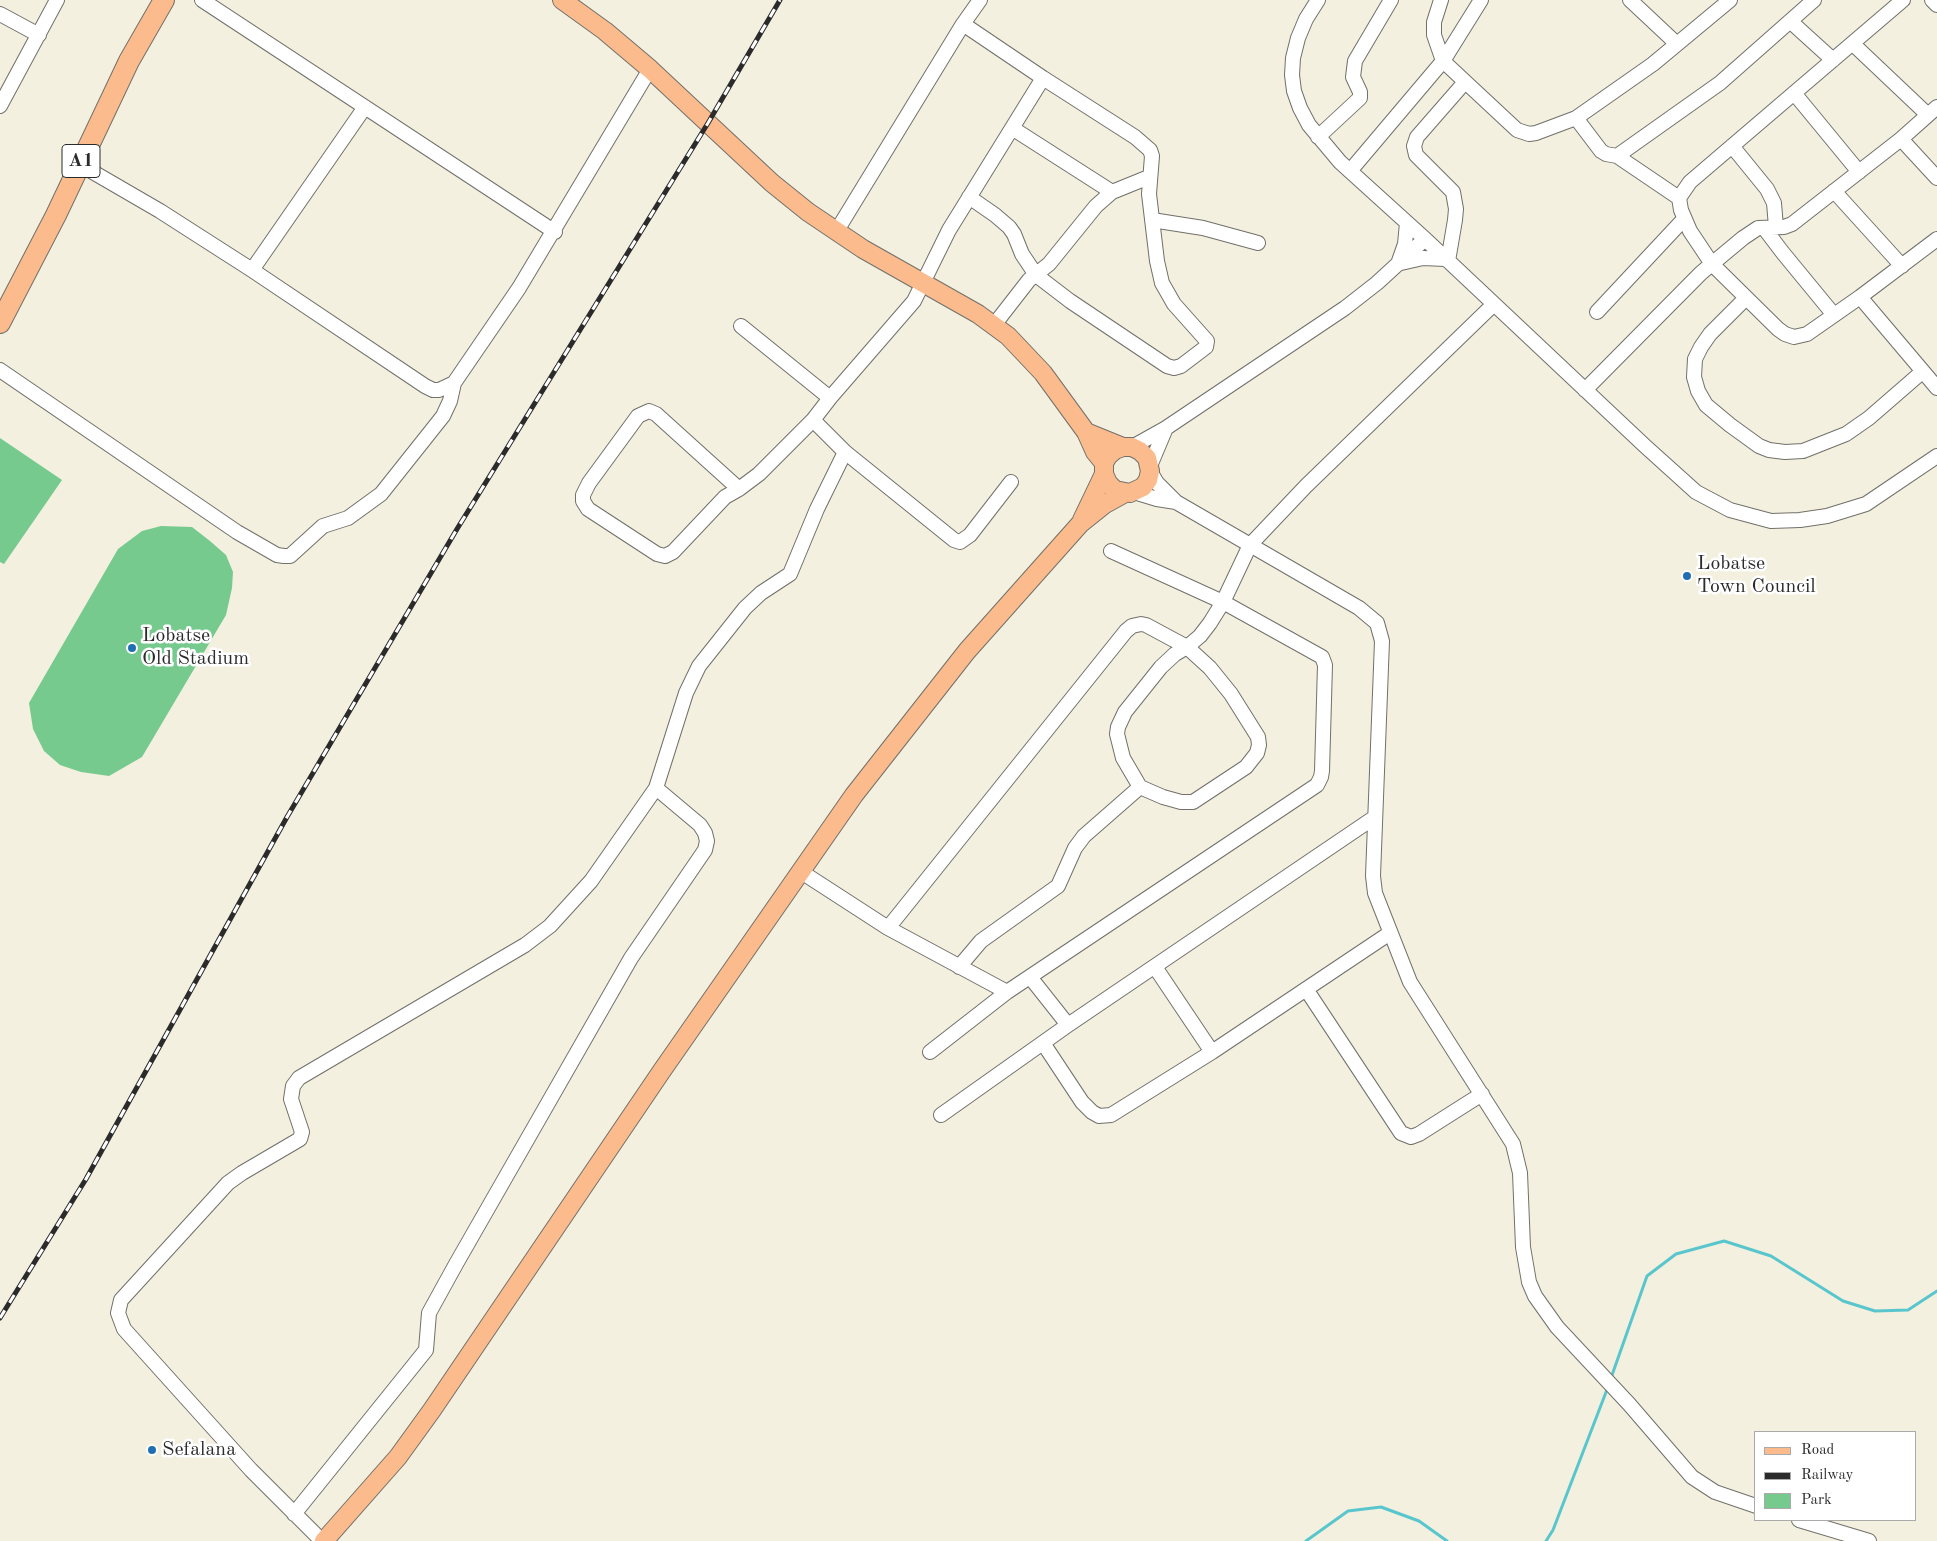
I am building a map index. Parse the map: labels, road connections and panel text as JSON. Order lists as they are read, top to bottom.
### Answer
{
  "streets": {
    "highway": ["A1"]
  },
  "places": ["Lobatse Town Council", "Lobatse Old Stadium", "Sefalana"],
  "legend": ["Road", "Railway", "Park"]
}
